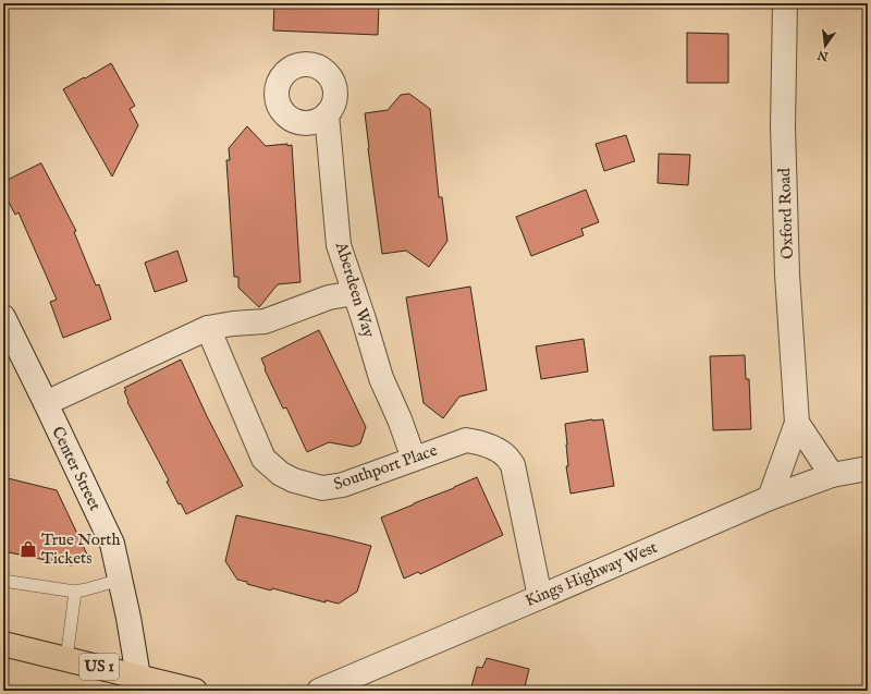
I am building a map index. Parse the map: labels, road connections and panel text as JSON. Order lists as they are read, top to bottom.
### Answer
{
  "streets": {
    "main road": ["US 1"],
    "street": [
      "Oxford Road",
      "Aberdeen Way",
      "Southport Place",
      "Center Street",
      "Kings Highway West"
    ]
  },
  "crossings": [
    ["Oxford Road", "Kings Highway West"],
    ["Aberdeen Way", "Southport Place"],
    ["Southport Place", "Kings Highway West"],
    ["Center Street", "US 1"]
  ],
  "places": {
    "shop": ["True North Tickets"]
  },
  "north": "bottom"
}
